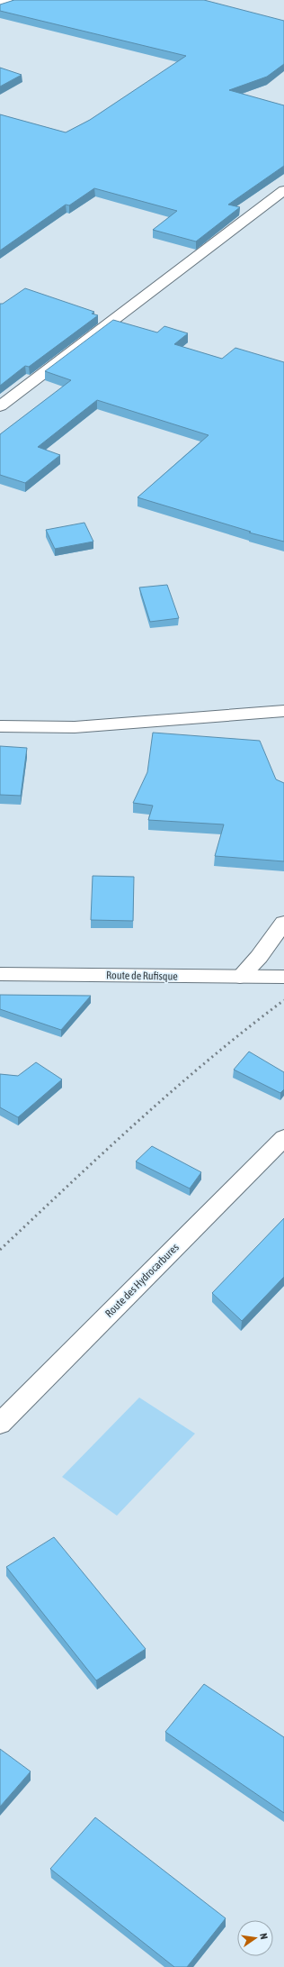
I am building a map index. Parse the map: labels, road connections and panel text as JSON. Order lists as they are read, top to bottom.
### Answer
{
  "streets": {
    "street": ["Route de Rufisque", "Route des Hydrocarbures"]
  },
  "north": "right"
}
